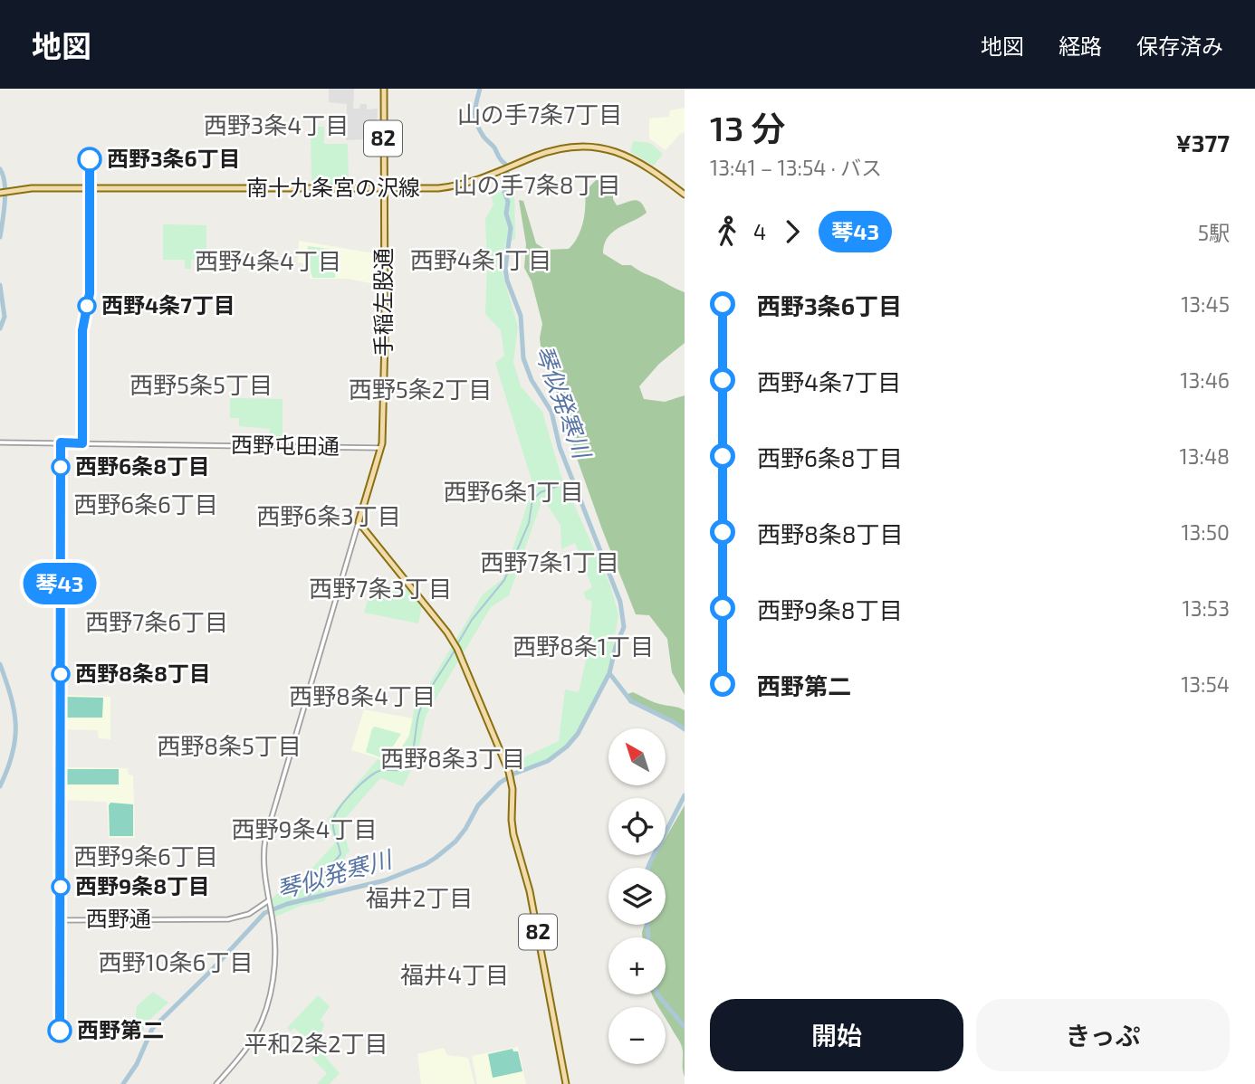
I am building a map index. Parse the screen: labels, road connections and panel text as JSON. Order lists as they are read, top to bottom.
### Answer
{
  "streets": {
    "main road": ["82", "南十九条宮の沢線", "手稲左股通"],
    "street": ["西野屯田通", "西野通"]
  },
  "crossings": [
    ["82", "手稲左股通"],
    ["南十九条宮の沢線", "手稲左股通"],
    ["手稲左股通", "西野屯田通"],
    ["西野屯田通", "西野通"]
  ],
  "districts": [
    "山の手7条7丁目",
    "西野3条4丁目",
    "山の手7条8丁目",
    "西野4条1丁目",
    "西野4条4丁目",
    "西野5条5丁目",
    "西野5条2丁目",
    "西野6条1丁目",
    "西野6条6丁目",
    "西野6条3丁目",
    "西野7条1丁目",
    "西野7条3丁目",
    "西野7条6丁目",
    "西野8条1丁目",
    "西野8条4丁目",
    "西野8条5丁目",
    "西野8条3丁目",
    "西野9条4丁目",
    "西野9条6丁目",
    "福井2丁目",
    "西野10条6丁目",
    "福井4丁目",
    "平和2条2丁目"
  ],
  "water": ["琴似発寒川"],
  "places": [
    "西野3条6丁目",
    "西野4条7丁目",
    "西野6条8丁目",
    "西野8条8丁目",
    "西野9条8丁目",
    "西野第二"
  ],
  "lines": ["bus line 琴43"],
  "north": "top left",
  "page": {
    "header": "地図",
    "nav": ["地図", "経路", "保存済み"],
    "on_map": "琴43",
    "heading": ["13 分", "13:41 – 13:54 · バス", "¥377"],
    "legs": ["4", "琴43", "5駅"],
    "list": [
      {
        "name": "西野3条6丁目",
        "value": "13:45"
      },
      {
        "name": "西野4条7丁目",
        "value": "13:46"
      },
      {
        "name": "西野6条8丁目",
        "value": "13:48"
      },
      {
        "name": "西野8条8丁目",
        "value": "13:50"
      },
      {
        "name": "西野9条8丁目",
        "value": "13:53"
      },
      {
        "name": "西野第二",
        "value": "13:54"
      }
    ],
    "map_buttons": ["+", "−"],
    "buttons": ["開始", "きっぷ"]
  }
}
